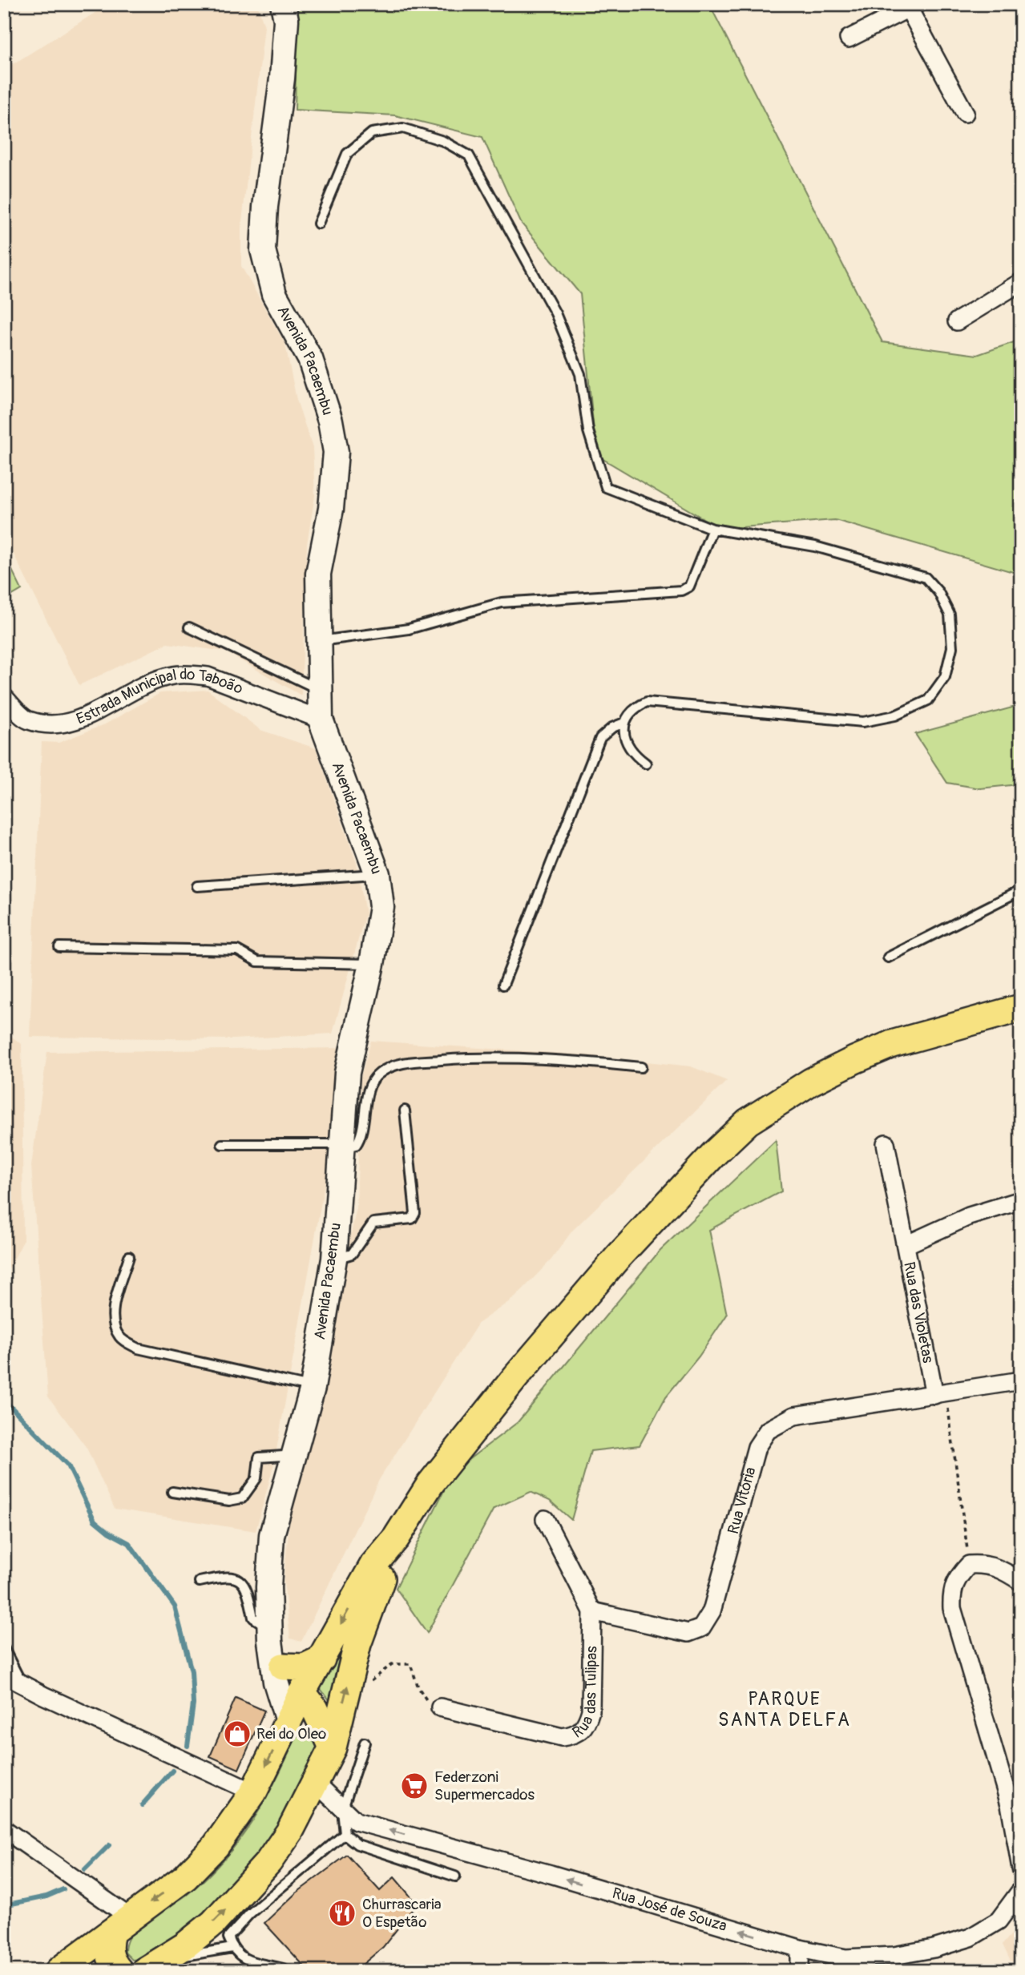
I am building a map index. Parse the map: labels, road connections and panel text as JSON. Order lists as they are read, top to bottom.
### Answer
{
  "streets": {
    "street": [
      "Avenida Pacaembu",
      "Estrada Municipal do Taboão",
      "Rua das Violetas",
      "Rua Vitória",
      "Rua das Tulipas",
      "Rua José de Souza"
    ]
  },
  "crossings": [
    ["Avenida Pacaembu", "Estrada Municipal do Taboão"],
    ["Rua das Violetas", "Rua Vitória"],
    ["Rua Vitória", "Rua das Tulipas"]
  ],
  "one_way": ["Rua José de Souza"],
  "districts": ["PARQUE SANTA DELFA"],
  "places": {
    "shop": ["Rei do Oleo"],
    "supermarket": ["Federzoni Supermercados"],
    "restaurant": ["Churrascaria O Espetão"]
  }
}
